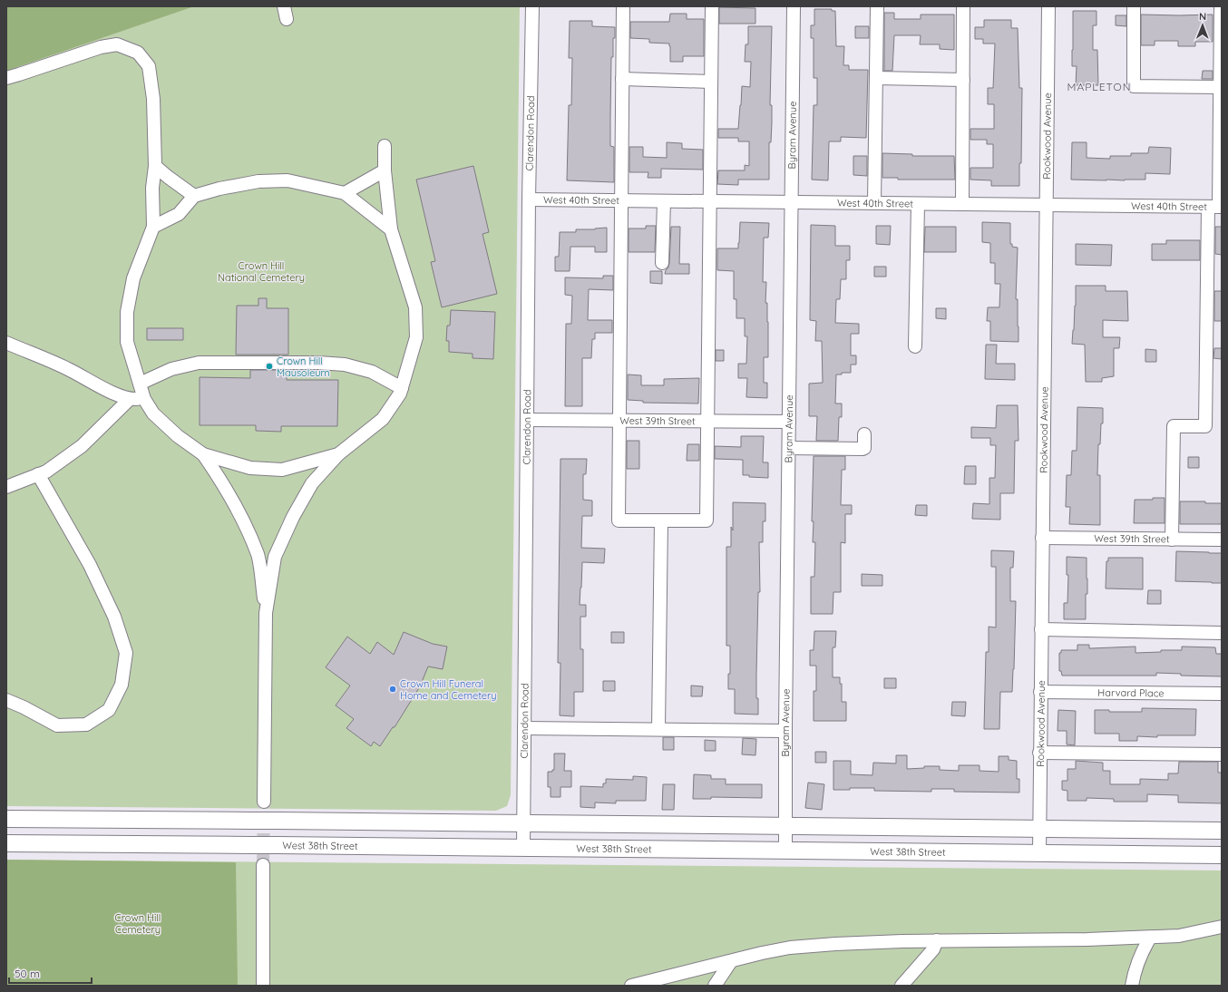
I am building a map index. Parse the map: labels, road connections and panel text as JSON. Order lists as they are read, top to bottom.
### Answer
{
  "streets": {
    "main road": ["West 38th Street"],
    "street": [
      "Clarendon Road",
      "Byram Avenue",
      "Rookwood Avenue",
      "West 40th Street",
      "West 39th Street",
      "Harvard Place"
    ]
  },
  "crossings": [
    ["Clarendon Road", "West 40th Street"],
    ["Clarendon Road", "West 39th Street"],
    ["Clarendon Road", "West 38th Street"],
    ["Byram Avenue", "West 40th Street"],
    ["Byram Avenue", "West 39th Street"],
    ["Byram Avenue", "West 38th Street"],
    ["Rookwood Avenue", "West 40th Street"],
    ["Rookwood Avenue", "West 39th Street"],
    ["Rookwood Avenue", "Harvard Place"],
    ["Rookwood Avenue", "West 38th Street"]
  ],
  "districts": ["MAPLETON"],
  "parks": ["Crown Hill National Cemetery", "Crown Hill Cemetery"],
  "places": ["Crown Hill Mausoleum", "Crown Hill Funeral Home and Cemetery"],
  "scale_bar": "50 m",
  "north": "top"
}
